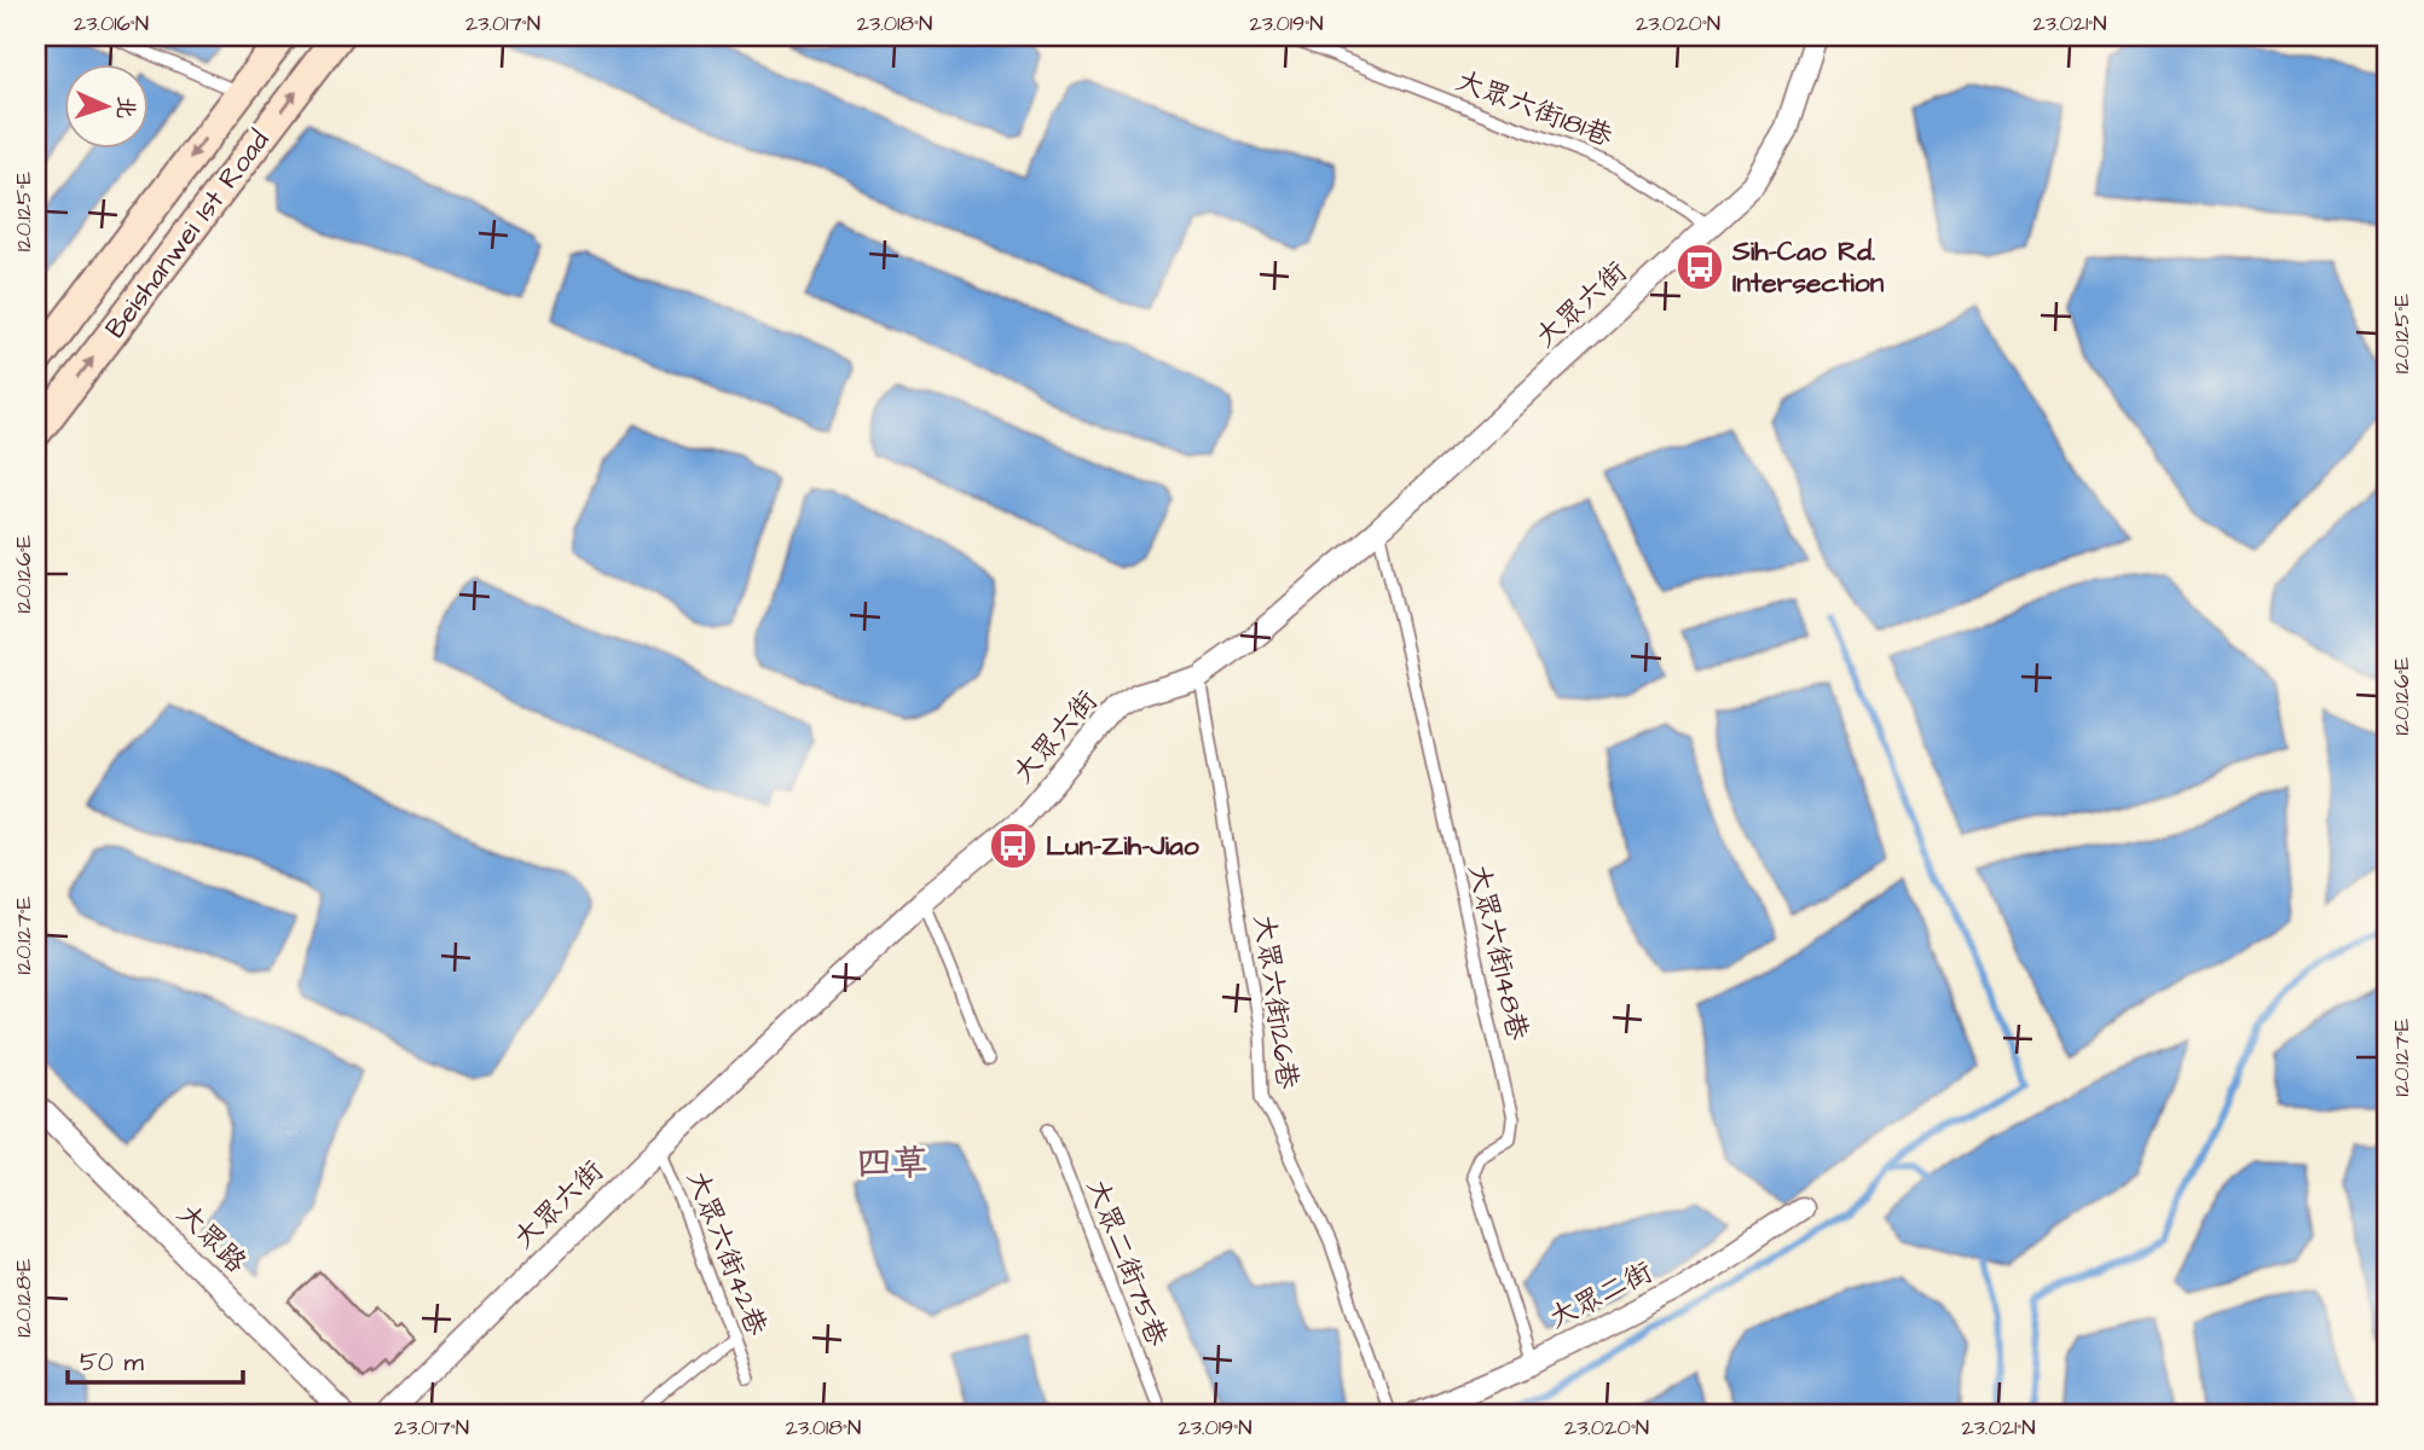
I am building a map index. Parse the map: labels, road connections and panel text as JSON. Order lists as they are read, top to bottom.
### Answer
{
  "streets": {
    "street": [
      "Beishanwei 1st Road",
      "大眾六街",
      "大眾路",
      "大眾二街"
    ],
    "lane": [
      "大眾六街181巷",
      "大眾六街148巷",
      "大眾六街126巷",
      "大眾六街42巷",
      "大眾二街75巷"
    ]
  },
  "crossings": [
    ["大眾六街181巷", "大眾六街"],
    ["大眾六街", "大眾六街148巷"],
    ["大眾六街", "大眾六街126巷"],
    ["大眾六街", "大眾六街42巷"],
    ["大眾六街148巷", "大眾二街"]
  ],
  "districts": ["四草"],
  "places": {
    "bus stop": ["Sih-Cao Rd. Intersection", "Lun-Zih-Jiao"]
  },
  "scale_bar": "50 m",
  "north": "right",
  "coordinates": [
    "23.016°N",
    "23.017°N",
    "23.018°N",
    "23.019°N",
    "23.020°N",
    "23.021°N",
    "120.125°E",
    "120.126°E",
    "120.127°E",
    "120.128°E"
  ]
}
